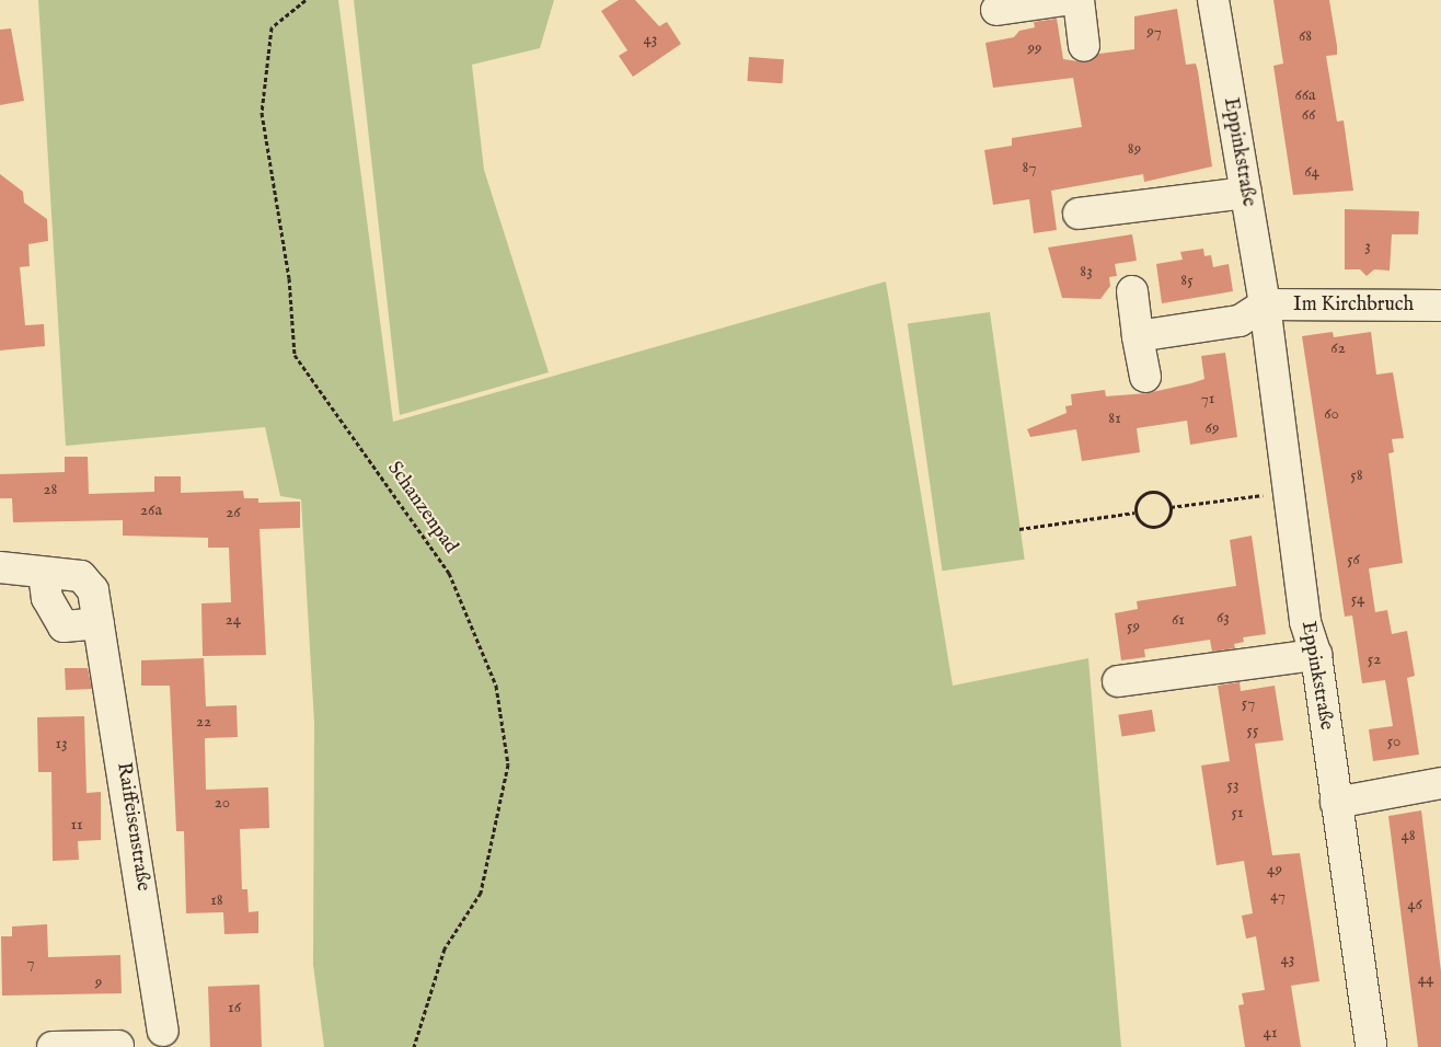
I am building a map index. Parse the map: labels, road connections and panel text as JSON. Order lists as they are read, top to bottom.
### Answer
{
  "streets": {
    "street": ["Eppinkstraße", "Im Kirchbruch", "Raiffeisenstraße"],
    "path": ["Schanzenpad"]
  },
  "crossings": [
    ["Eppinkstraße", "Im Kirchbruch"]
  ],
  "house_numbers": [
    "97",
    "68",
    "43",
    "99",
    "66a",
    "66",
    "89",
    "87",
    "64",
    "3",
    "83",
    "85",
    "62",
    "71",
    "60",
    "81",
    "69",
    "58",
    "28",
    "26a",
    "26",
    "56",
    "54",
    "63",
    "24",
    "61",
    "59",
    "52",
    "57",
    "22",
    "55",
    "50",
    "13",
    "53",
    "20",
    "51",
    "11",
    "48",
    "49",
    "47",
    "18",
    "46",
    "43",
    "7",
    "44",
    "9",
    "16",
    "41"
  ]
}
